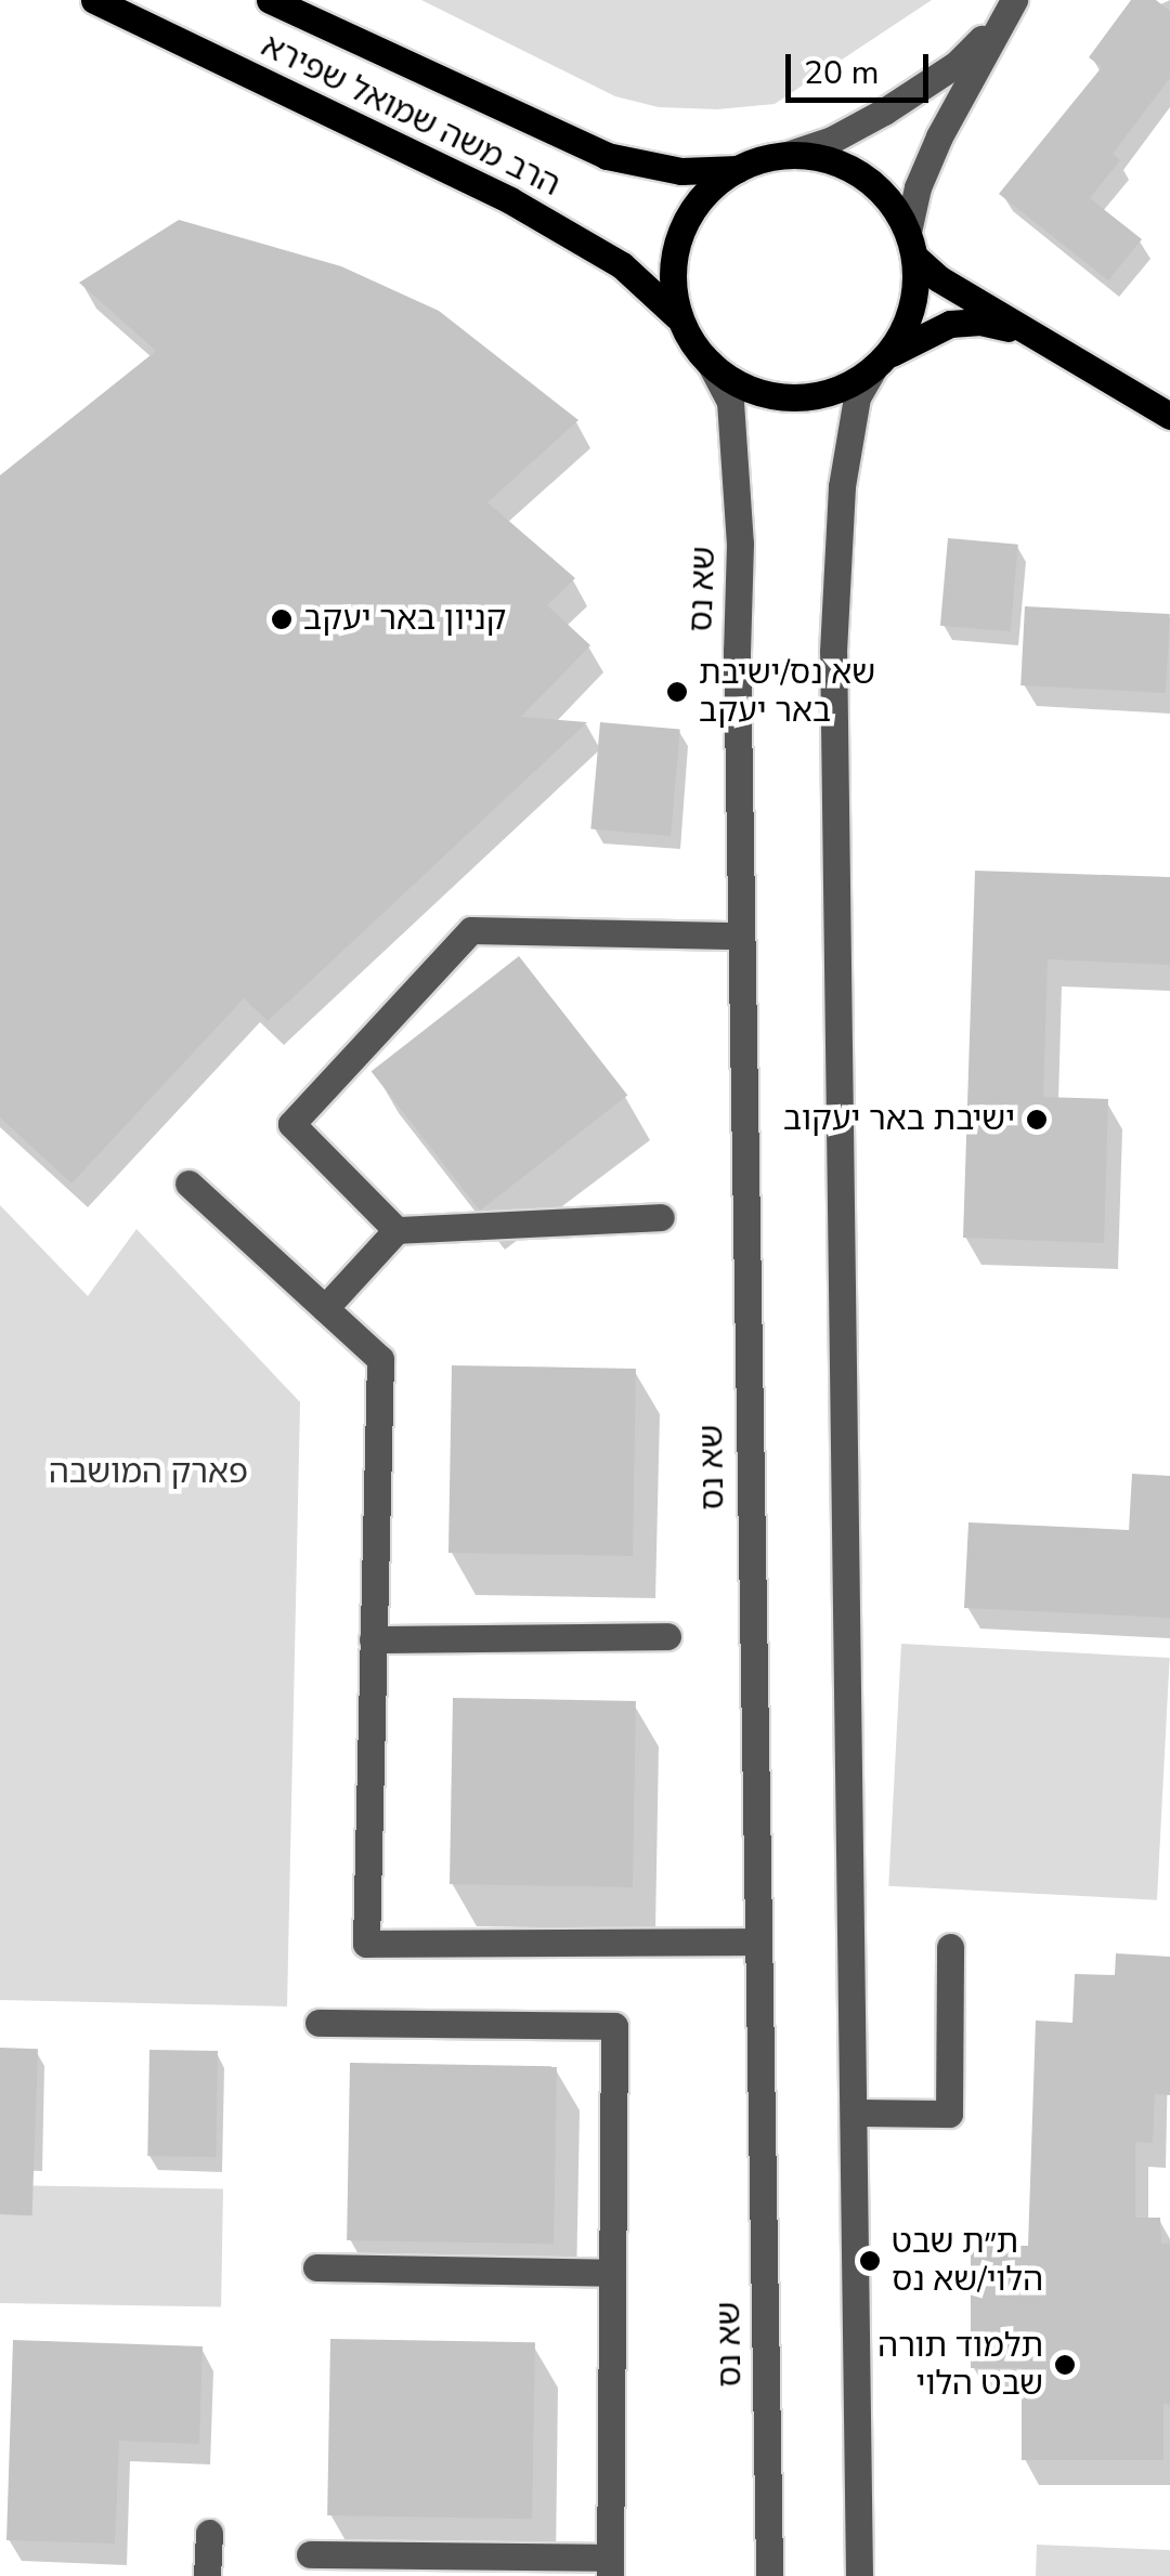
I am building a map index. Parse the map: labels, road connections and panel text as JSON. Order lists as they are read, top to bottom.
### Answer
{
  "streets": {
    "main road": ["הרב משה שמואל שפירא"],
    "street": ["שא נס"]
  },
  "crossings": [
    ["הרב משה שמואל שפירא", "שא נס"]
  ],
  "parks": ["פארק המושבה"],
  "places": [
    "קניון באר יעקב",
    "שא נס/ישיבת באר יעקב",
    "ישיבת באר יעקוב",
    "ת״ת שבט הלוי/שא נס",
    "תלמוד תורה שבט הלוי"
  ],
  "scale_bar": "20 m"
}
